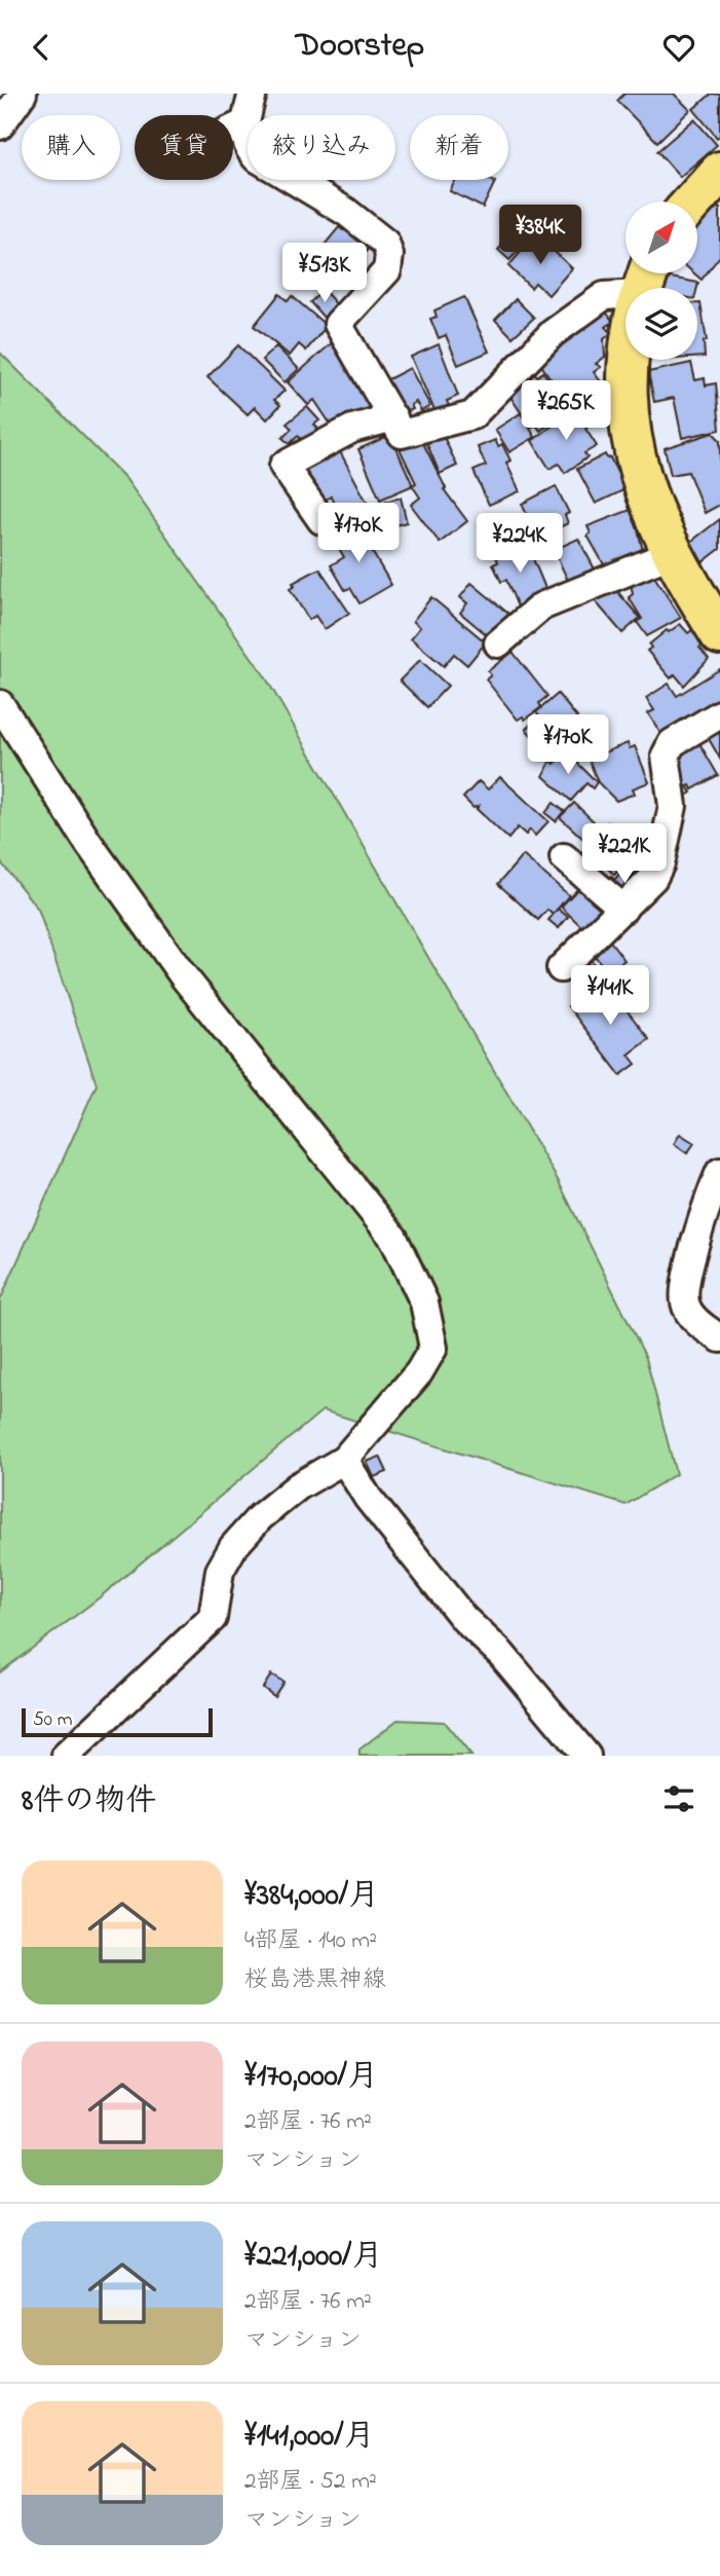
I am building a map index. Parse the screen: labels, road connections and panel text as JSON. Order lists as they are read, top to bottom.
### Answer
{
  "scale_bar": "50 m",
  "north": "top right",
  "page": {
    "header": "Doorstep",
    "chip": [
      "購入",
      "賃貸",
      "絞り込み",
      "新着"
    ],
    "price": [
      "¥384K",
      "¥513K",
      "¥265K",
      "¥170K",
      "¥224K",
      "¥170K",
      "¥221K",
      "¥141K"
    ],
    "scale": "50 m",
    "heading": "8件の物件",
    "list": [
      {
        "name": "¥384,000/月",
        "note": "4部屋 · 140 m² · 桜島港黒神線"
      },
      {
        "name": "¥170,000/月",
        "note": "2部屋 · 76 m² · マンション"
      },
      {
        "name": "¥221,000/月",
        "note": "2部屋 · 76 m² · マンション"
      },
      {
        "name": "¥141,000/月",
        "note": "2部屋 · 52 m² · マンション"
      }
    ]
  }
}
